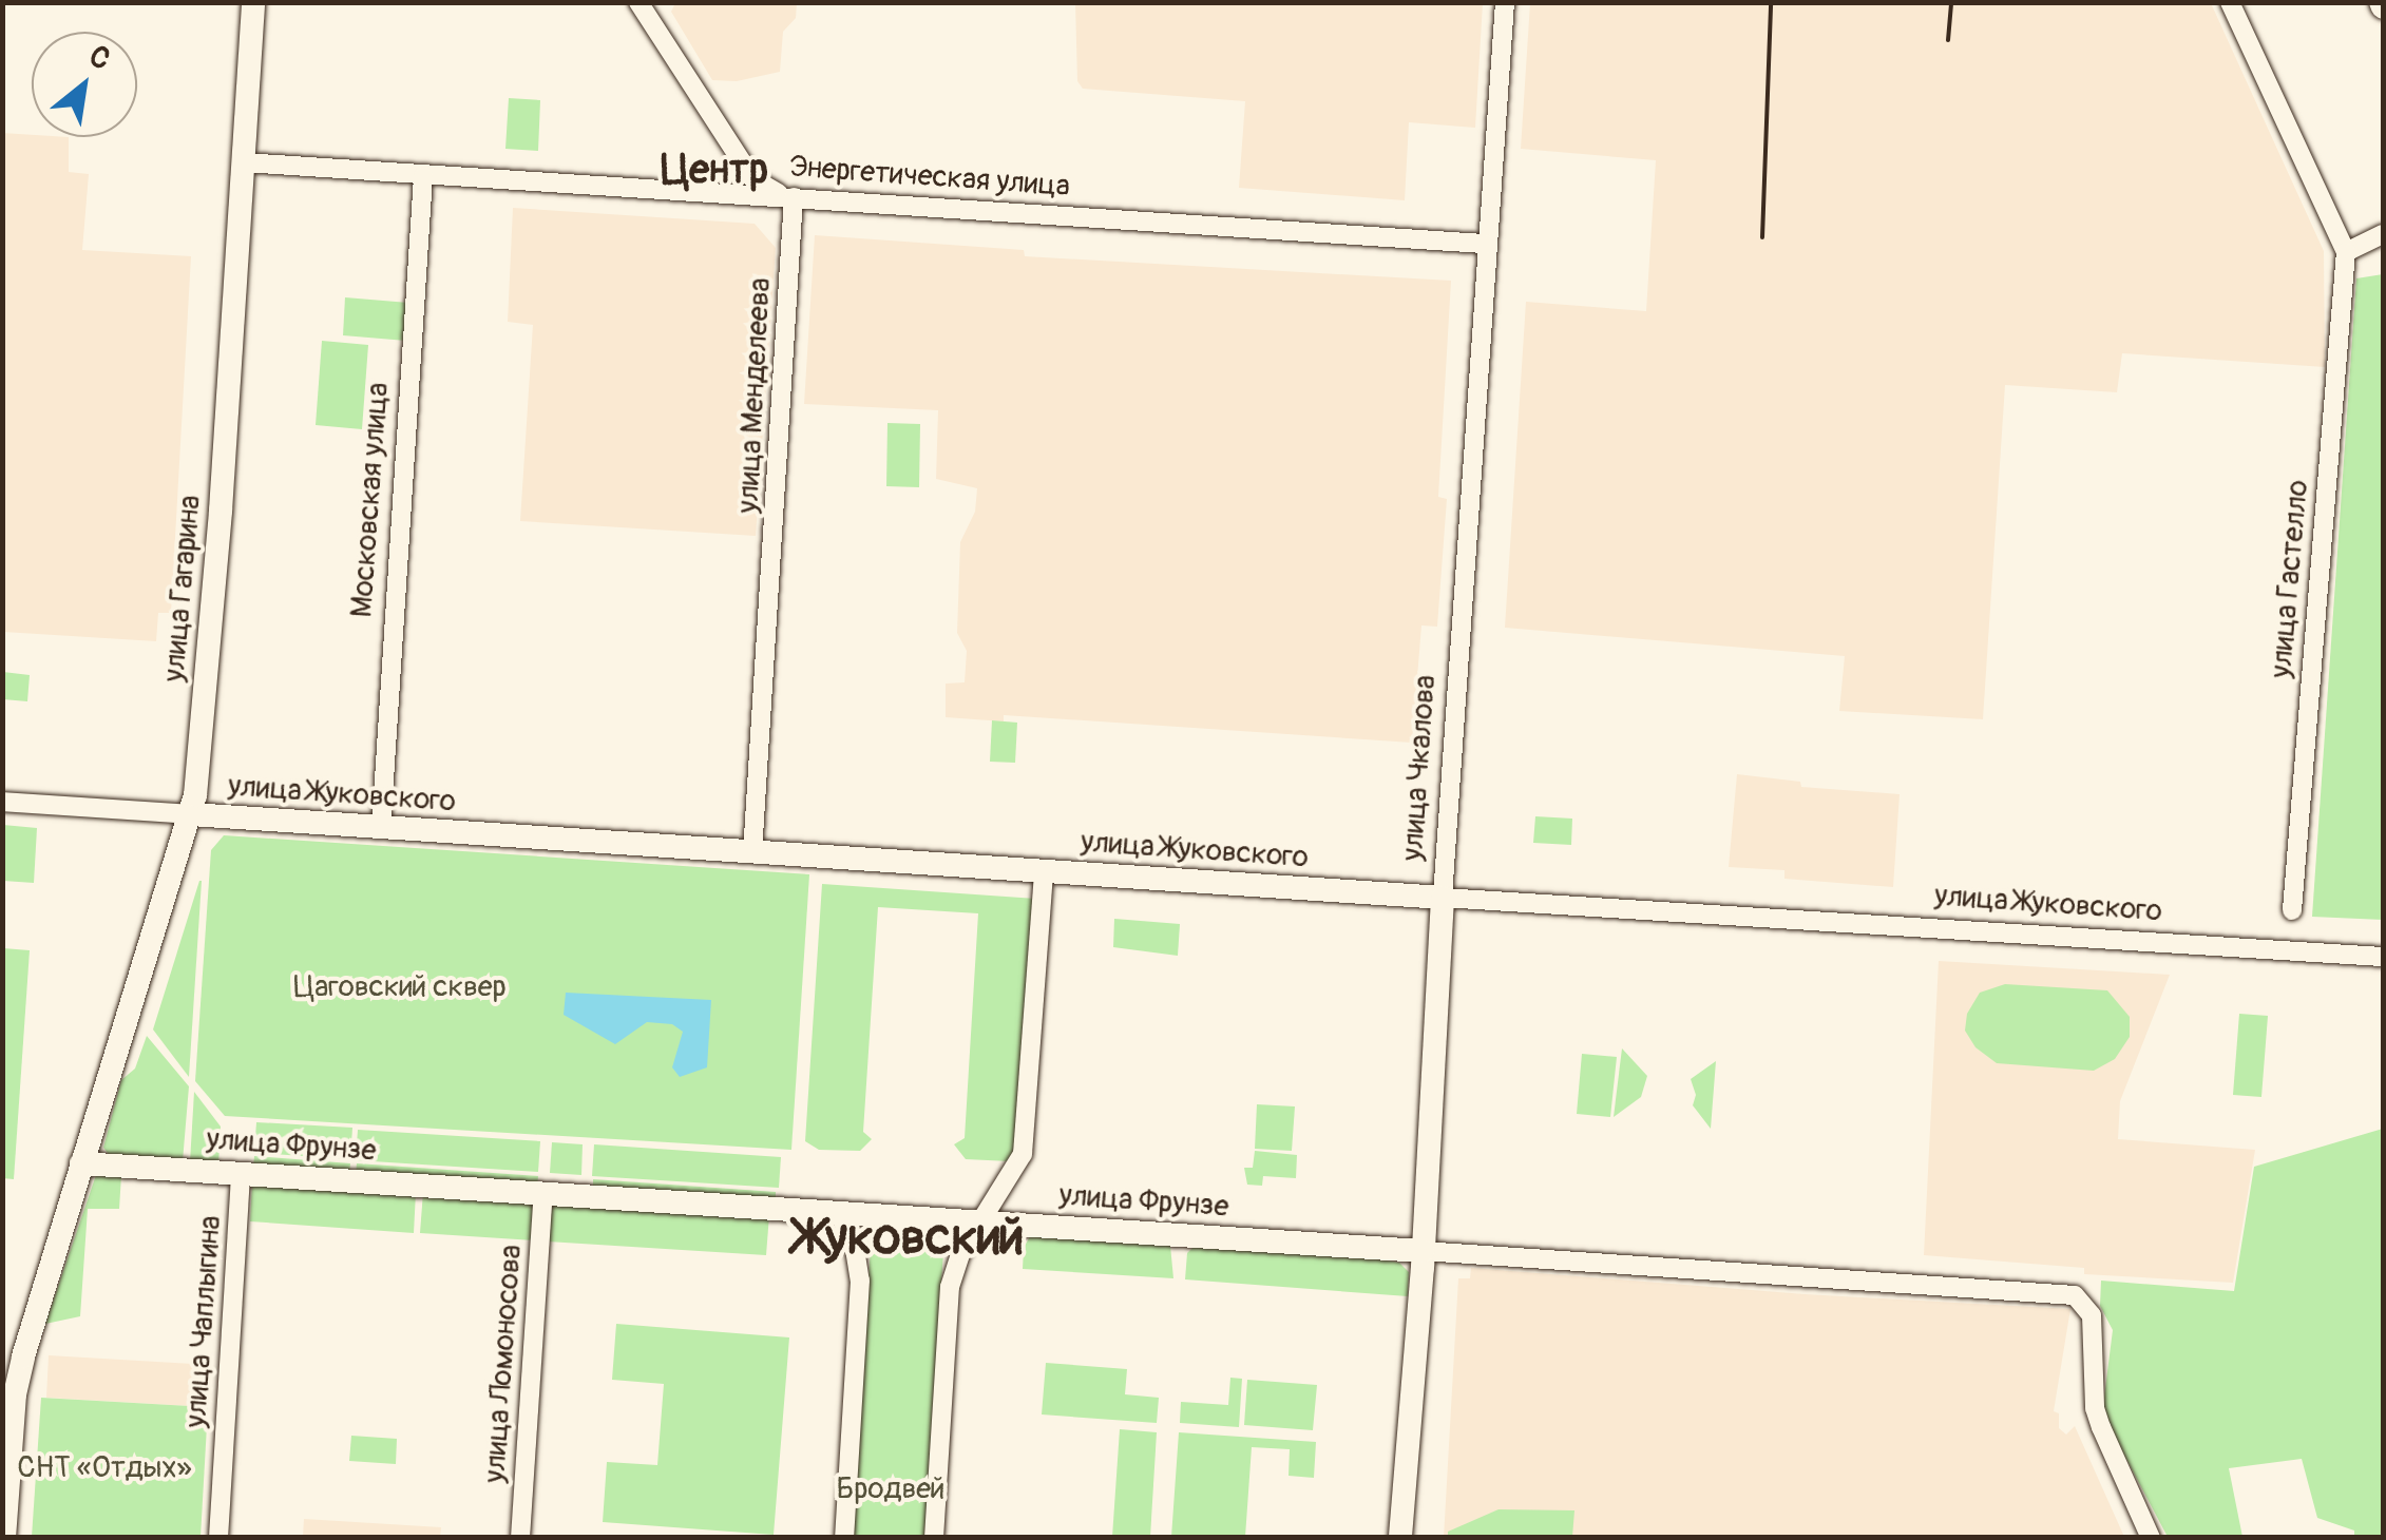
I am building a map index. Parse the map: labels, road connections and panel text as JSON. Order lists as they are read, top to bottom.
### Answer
{
  "streets": {
    "main road": [
      "улица Гагарина",
      "улица Чкалова",
      "улица Жуковского",
      "улица Фрунзе"
    ],
    "street": [
      "Энергетическая улица",
      "улица Менделеева",
      "Московская улица",
      "улица Гастелло",
      "улица Чаплыгина",
      "улица Ломоносова"
    ]
  },
  "crossings": [
    ["Энергетическая улица", "улица Менделеева"],
    ["Энергетическая улица", "Московская улица"],
    ["Энергетическая улица", "улица Гагарина"],
    ["Энергетическая улица", "улица Чкалова"],
    ["улица Менделеева", "улица Жуковского"],
    ["Московская улица", "улица Жуковского"],
    ["улица Гагарина", "улица Жуковского"],
    ["улица Гагарина", "улица Фрунзе"],
    ["улица Чкалова", "улица Жуковского"],
    ["улица Чкалова", "улица Фрунзе"],
    ["улица Фрунзе", "улица Чаплыгина"],
    ["улица Фрунзе", "улица Ломоносова"]
  ],
  "districts": ["Центр", "Жуковский"],
  "parks": ["Цаговский сквер", "СНТ «Отдых»", "Бродвей"],
  "north": "top right"
}
